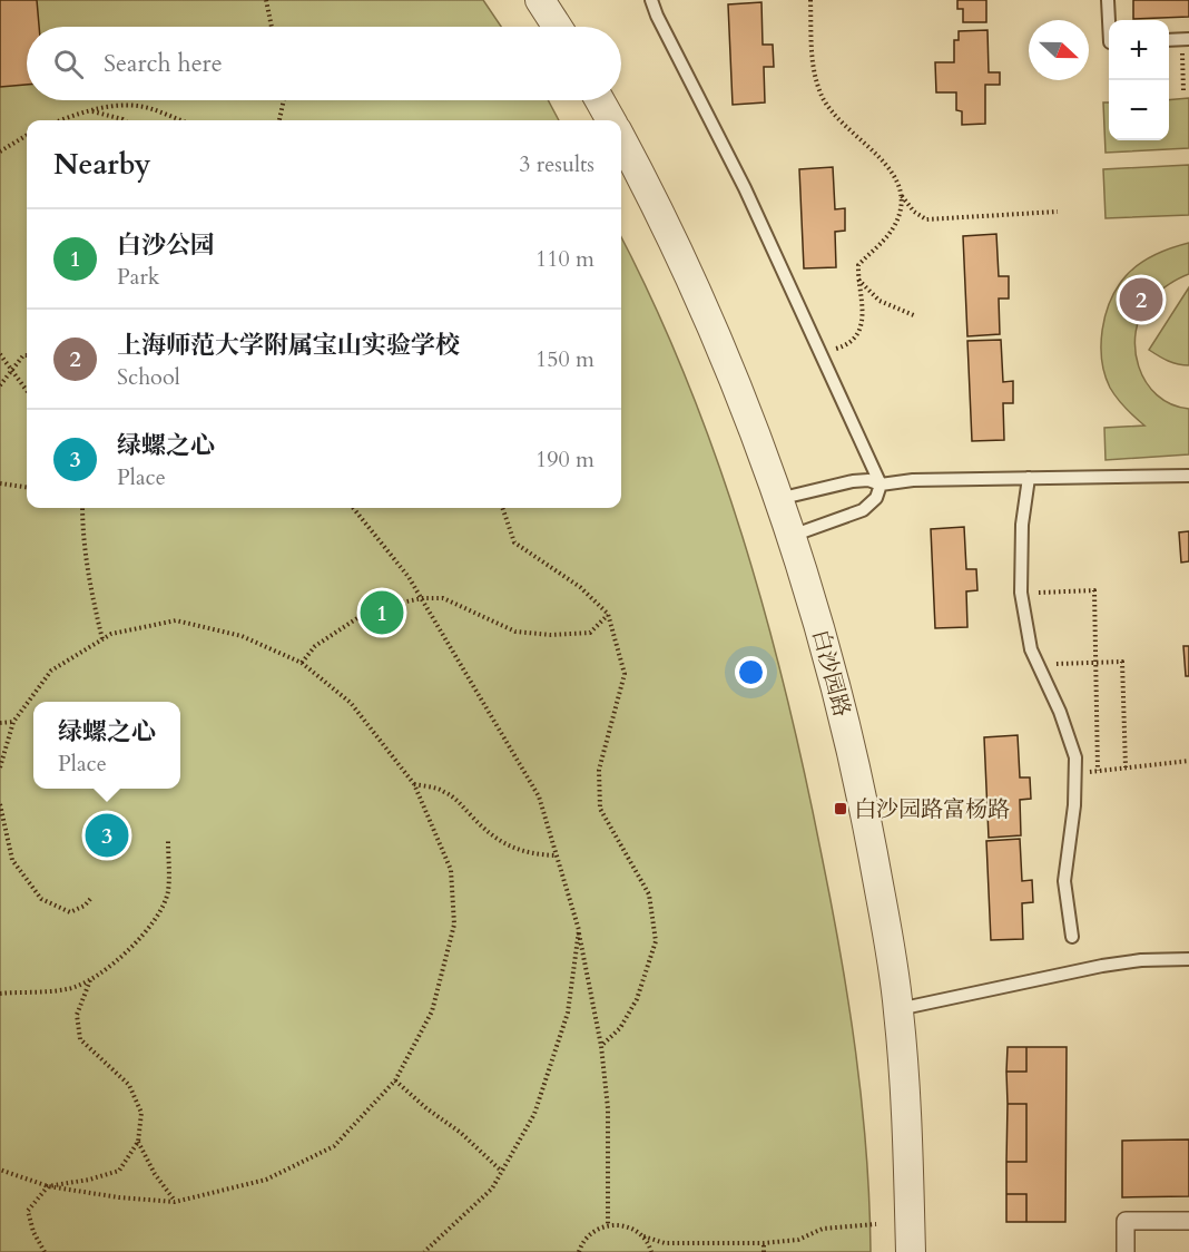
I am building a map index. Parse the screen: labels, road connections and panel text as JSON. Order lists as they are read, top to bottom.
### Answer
{
  "streets": {
    "street": ["白沙园路"]
  },
  "places": {
    "transit": ["白沙园路富杨路"]
  },
  "north": "right",
  "page": {
    "map_buttons": ["+", "−"],
    "search": "Search here",
    "heading": ["Nearby", "3 results"],
    "list": [
      {
        "mark": "1",
        "name": "白沙公园",
        "note": "Park",
        "value": "110 m"
      },
      {
        "mark": "2",
        "name": "上海师范大学附属宝山实验学校",
        "note": "School",
        "value": "150 m"
      },
      {
        "mark": "3",
        "name": "绿螺之心",
        "note": "Place",
        "value": "190 m"
      }
    ],
    "pins": ["2", "1", "3"],
    "popup": ["绿螺之心", "Place"]
  }
}
